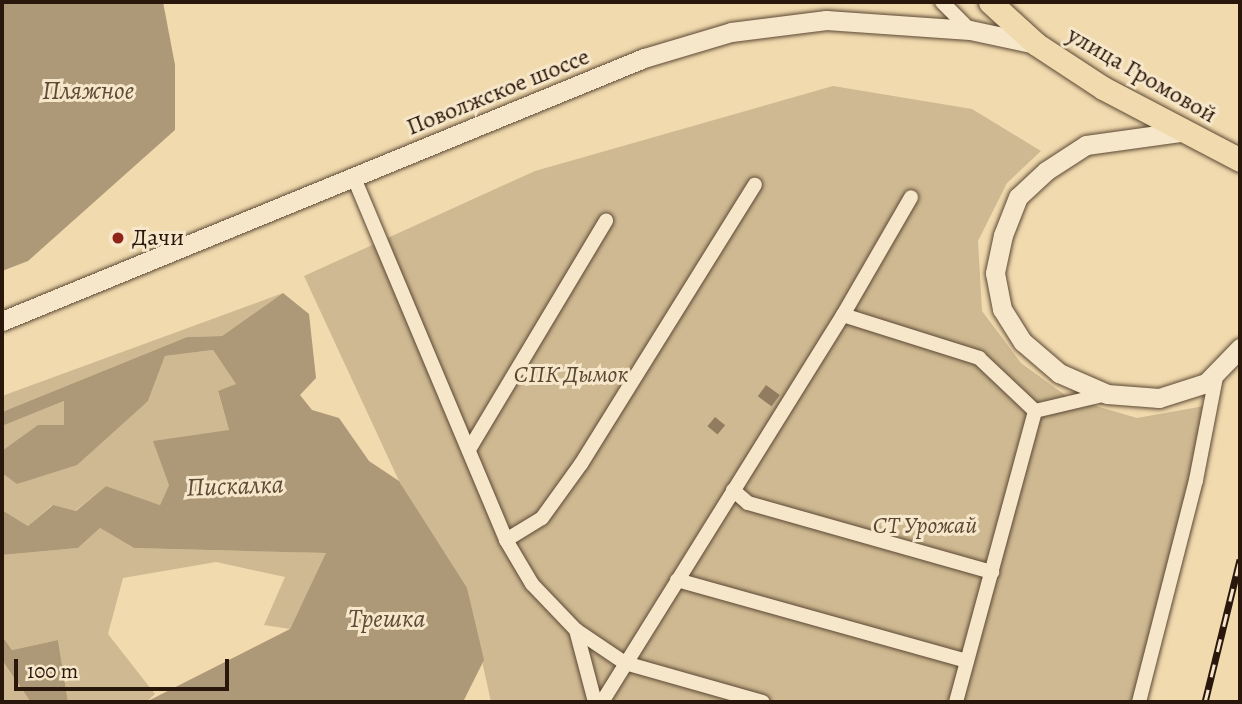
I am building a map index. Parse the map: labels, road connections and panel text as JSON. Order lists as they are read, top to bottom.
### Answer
{
  "streets": {
    "main road": ["улица Громовой", "Поволжское шоссе"]
  },
  "crossings": [
    ["улица Громовой", "Поволжское шоссе"]
  ],
  "water": ["Пляжное", "Пискалка", "Трешка"],
  "parks": ["СПК Дымок", "СТ Урожай"],
  "places": ["Дачи"],
  "scale_bar": "100 m"
}
